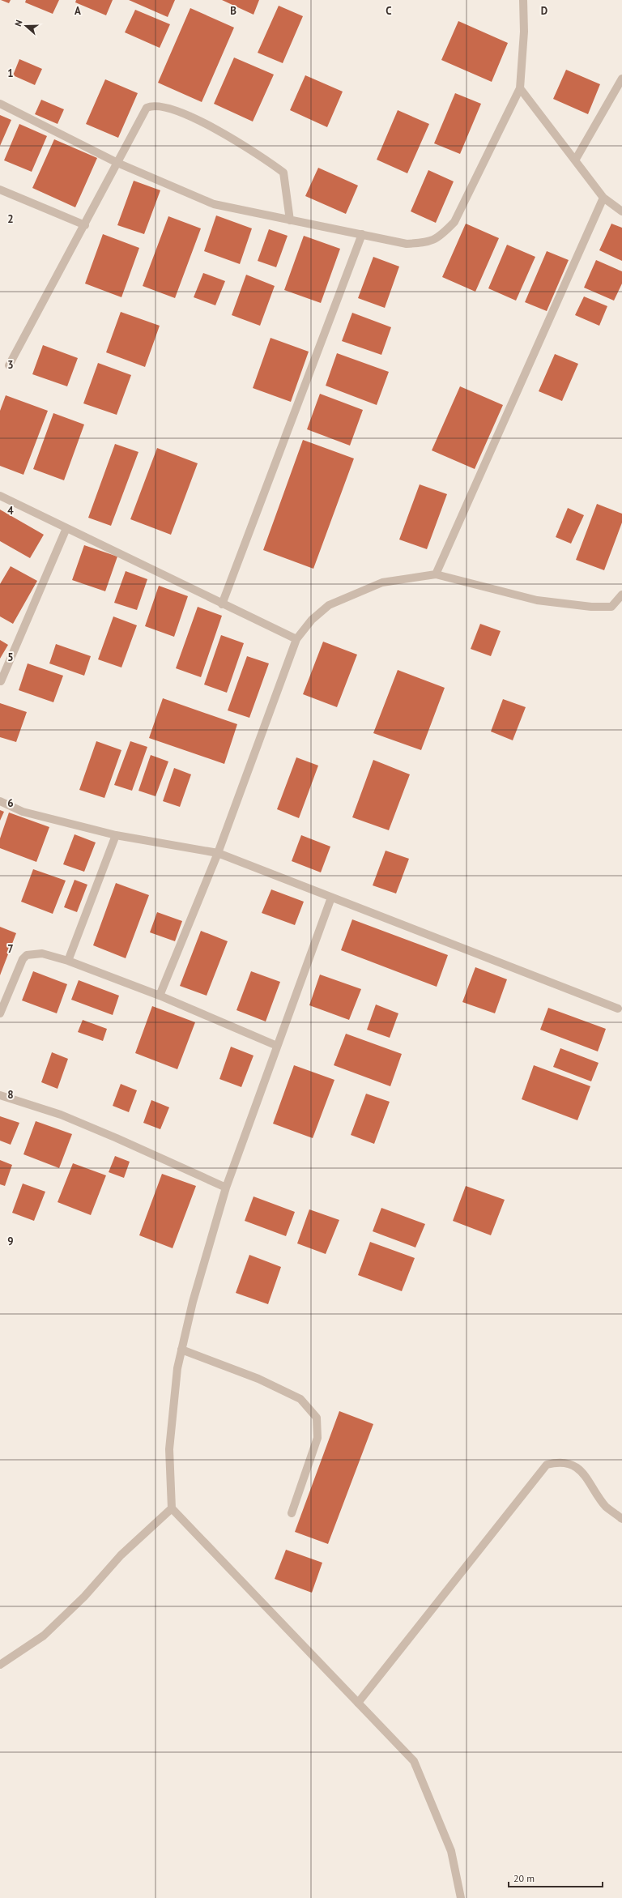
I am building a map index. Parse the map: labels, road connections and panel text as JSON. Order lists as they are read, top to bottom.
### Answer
{
  "scale_bar": "20 m",
  "north": "left",
  "grid": {
    "columns": [
      "A",
      "B",
      "C",
      "D"
    ],
    "rows": [
      "1",
      "2",
      "3",
      "4",
      "5",
      "6",
      "7",
      "8",
      "9"
    ]
  }
}
